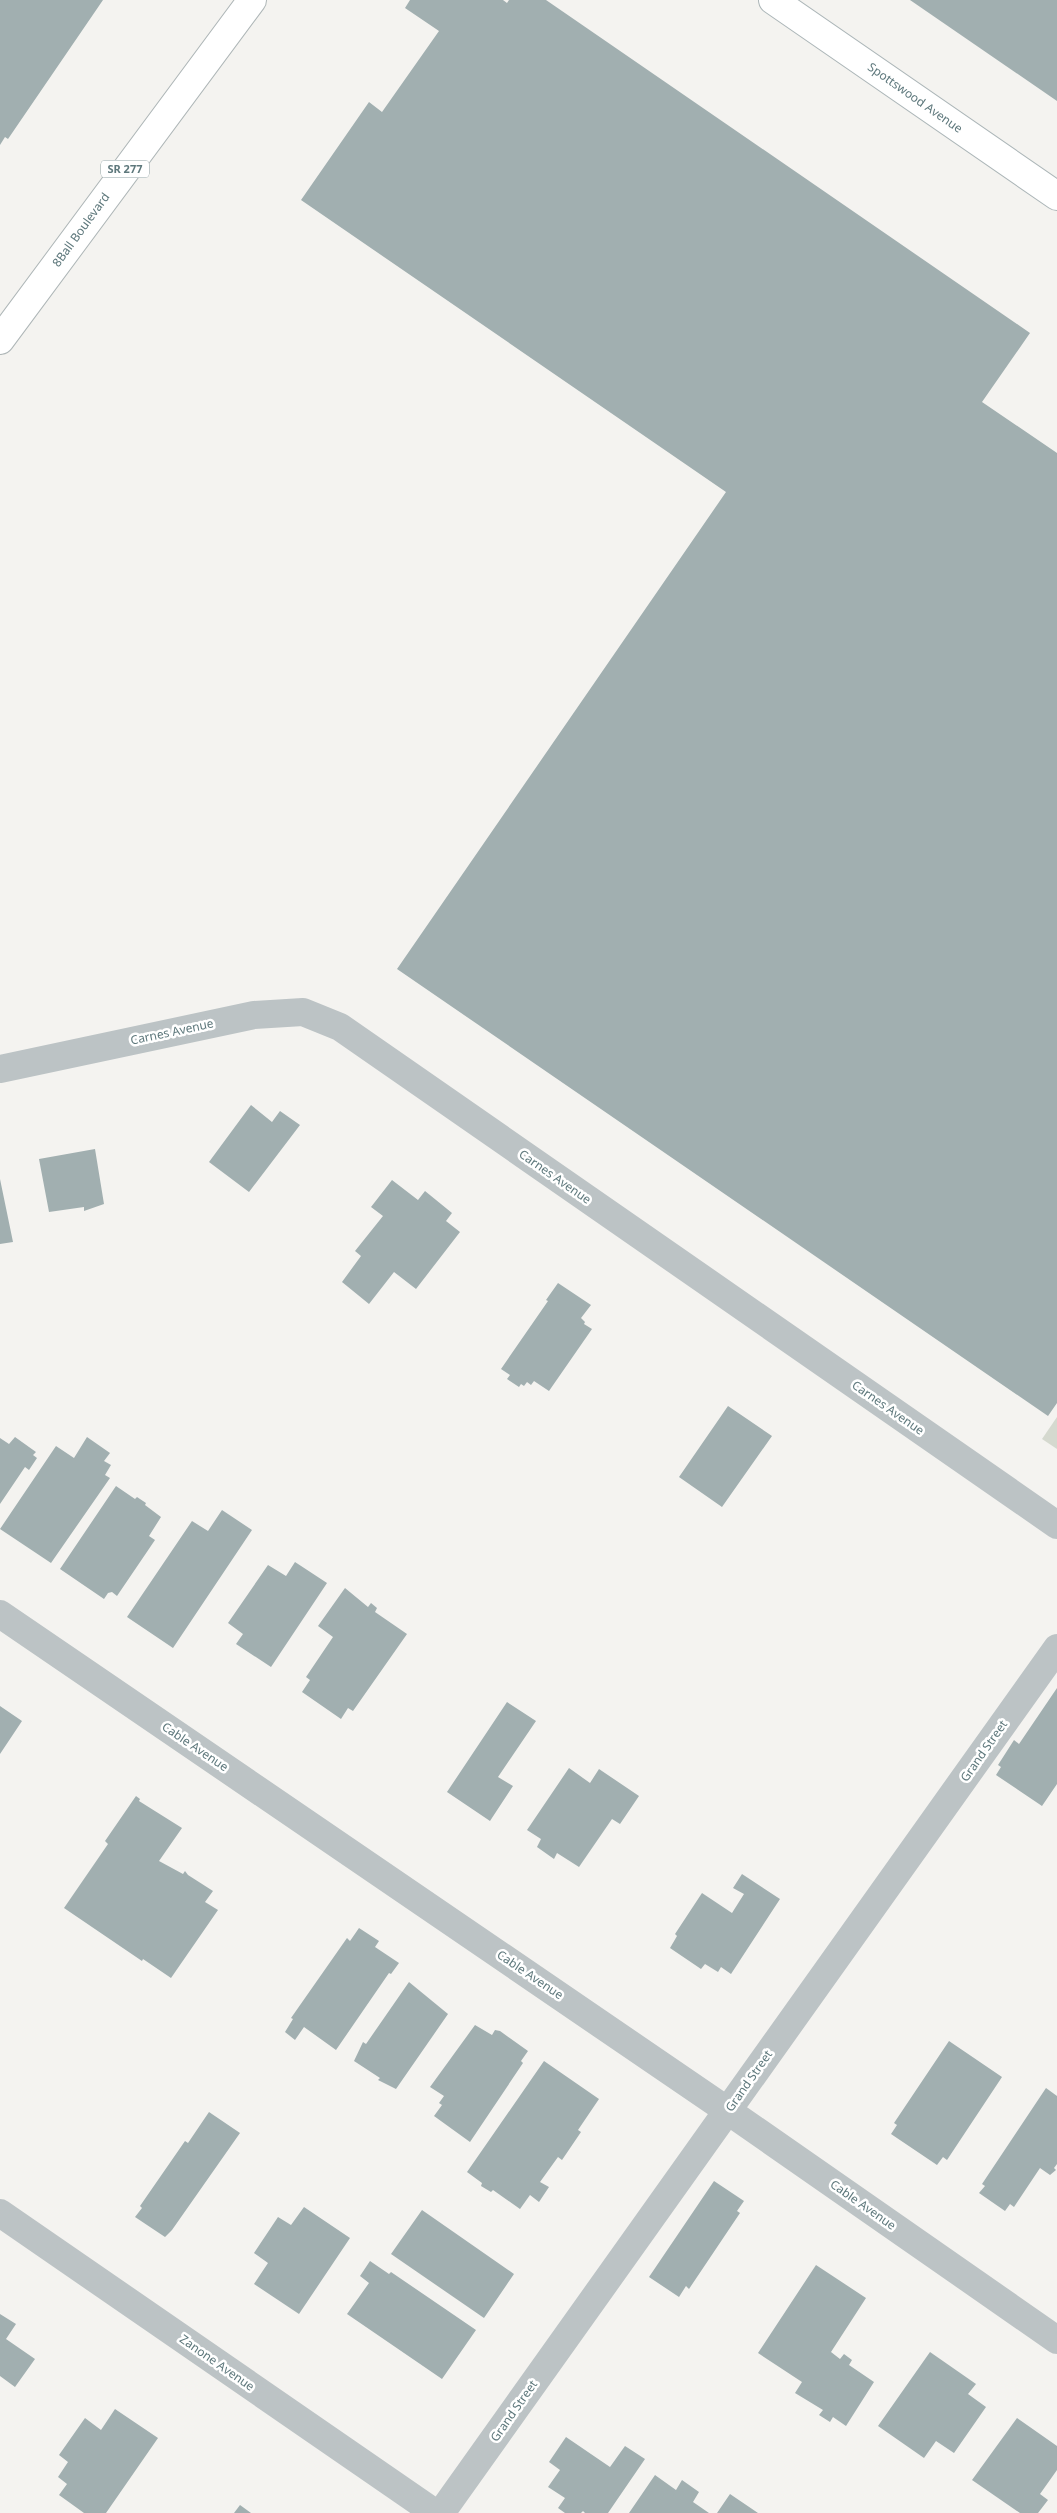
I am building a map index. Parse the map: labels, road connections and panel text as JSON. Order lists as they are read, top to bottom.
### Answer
{
  "streets": {
    "main road": ["Spottswood Avenue", "SR 277", "8Ball Boulevard"],
    "street": [
      "Carnes Avenue",
      "Cable Avenue",
      "Grand Street",
      "Zanone Avenue"
    ]
  },
  "crossings": [
    ["Cable Avenue", "Grand Street"]
  ]
}
